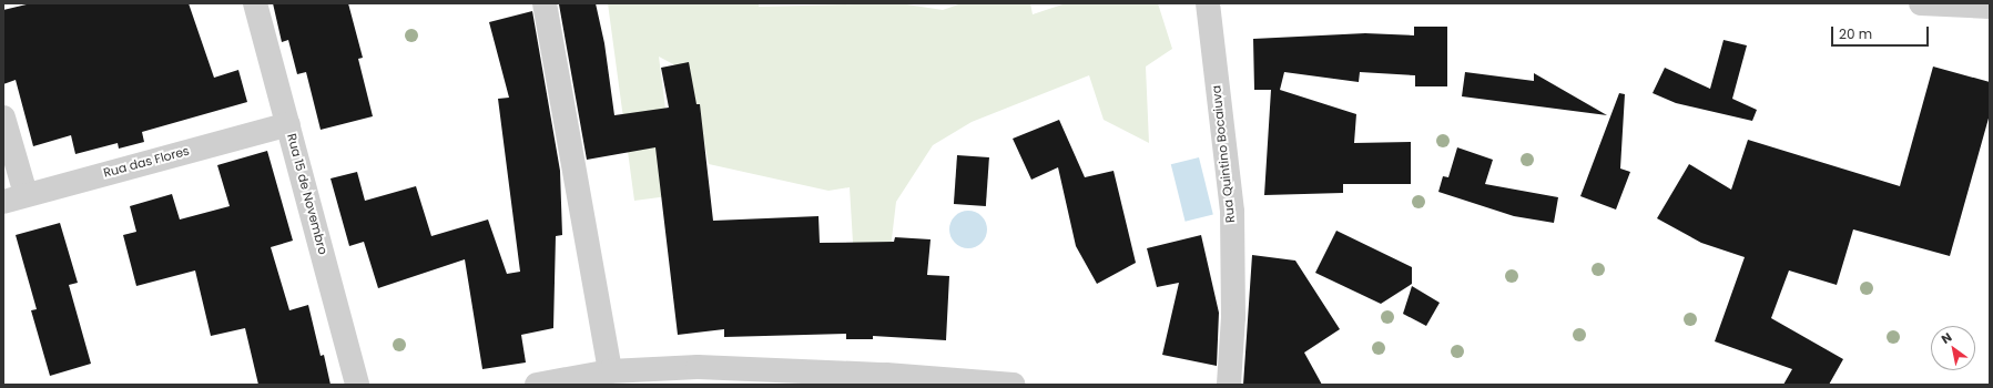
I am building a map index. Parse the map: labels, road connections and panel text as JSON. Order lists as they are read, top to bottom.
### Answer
{
  "streets": {
    "street": ["Rua Quintino Bocaiuva", "Rua das Flores", "Rua 15 de Novembro"]
  },
  "crossings": [
    ["Rua das Flores", "Rua 15 de Novembro"]
  ],
  "scale_bar": "20 m",
  "north": "top left"
}
